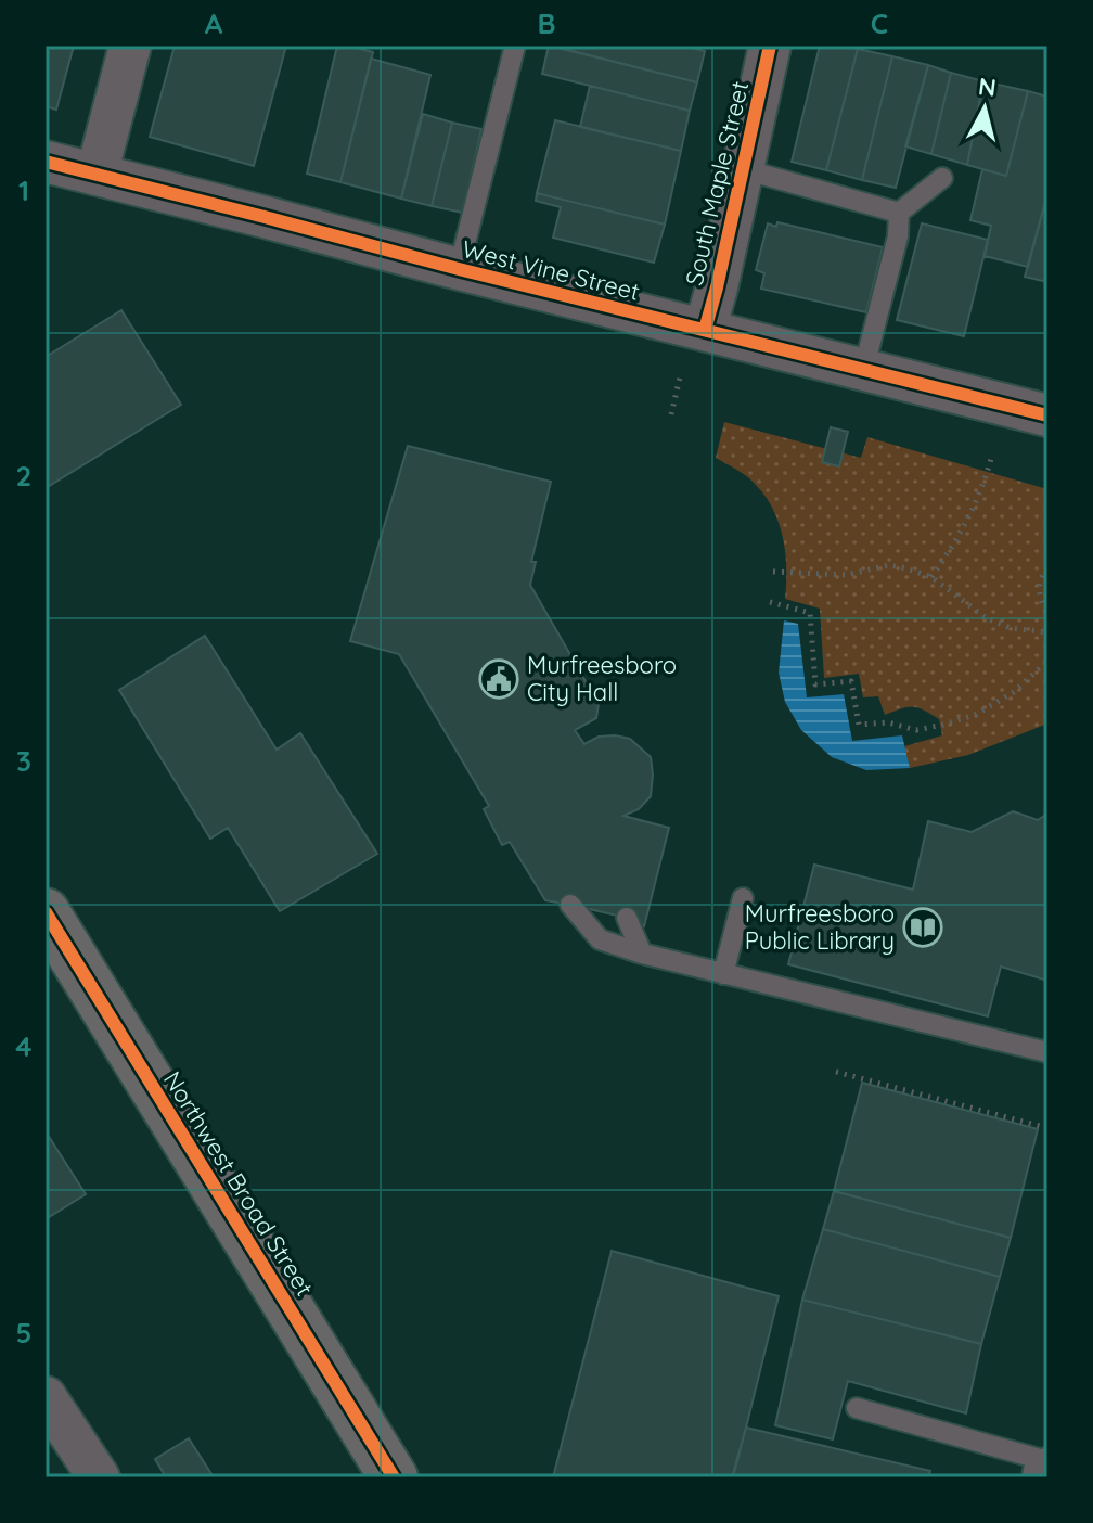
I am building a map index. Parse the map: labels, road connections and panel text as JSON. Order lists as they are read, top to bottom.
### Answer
{
  "streets": {
    "main road": ["Northwest Broad Street"],
    "street": ["South Maple Street", "West Vine Street"]
  },
  "crossings": [
    ["South Maple Street", "West Vine Street"]
  ],
  "places": {
    "public building": ["Murfreesboro City Hall"],
    "library": ["Murfreesboro Public Library"]
  },
  "north": "top",
  "grid": {
    "columns": ["A", "B", "C"],
    "rows": [
      "1",
      "2",
      "3",
      "4",
      "5"
    ]
  }
}
